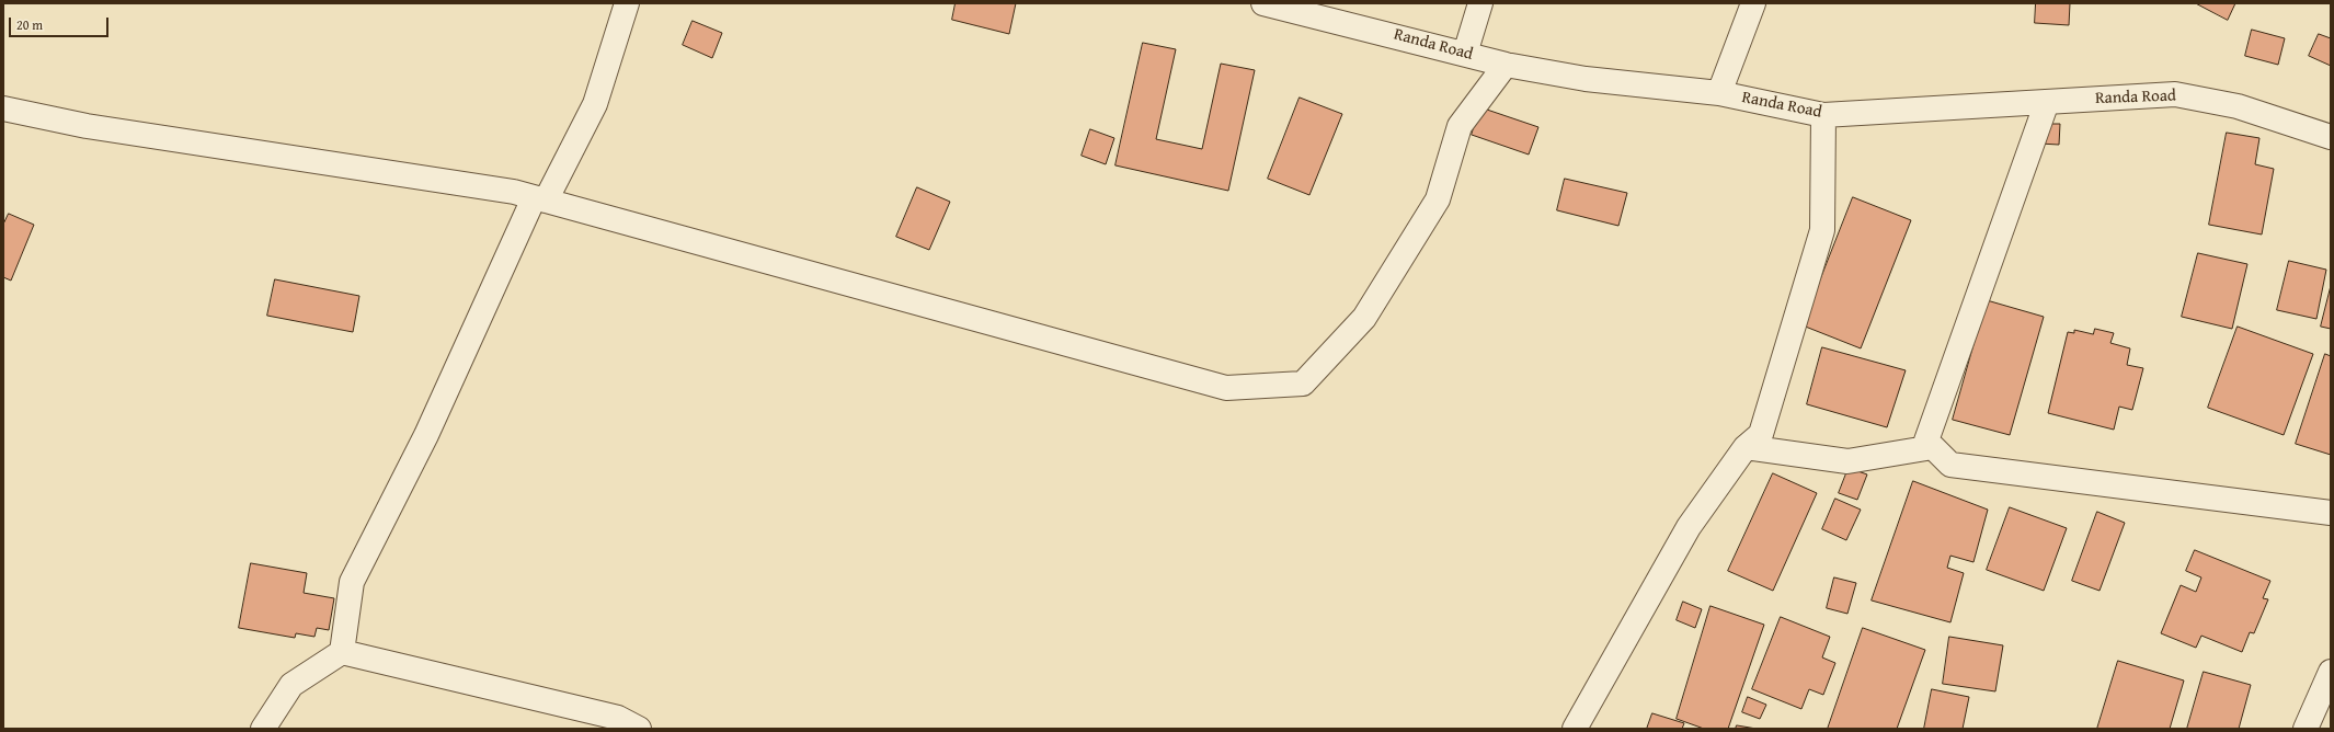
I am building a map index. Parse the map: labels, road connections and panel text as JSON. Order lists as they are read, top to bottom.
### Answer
{
  "streets": {
    "street": ["Randa Road"]
  },
  "scale_bar": "20 m"
}
